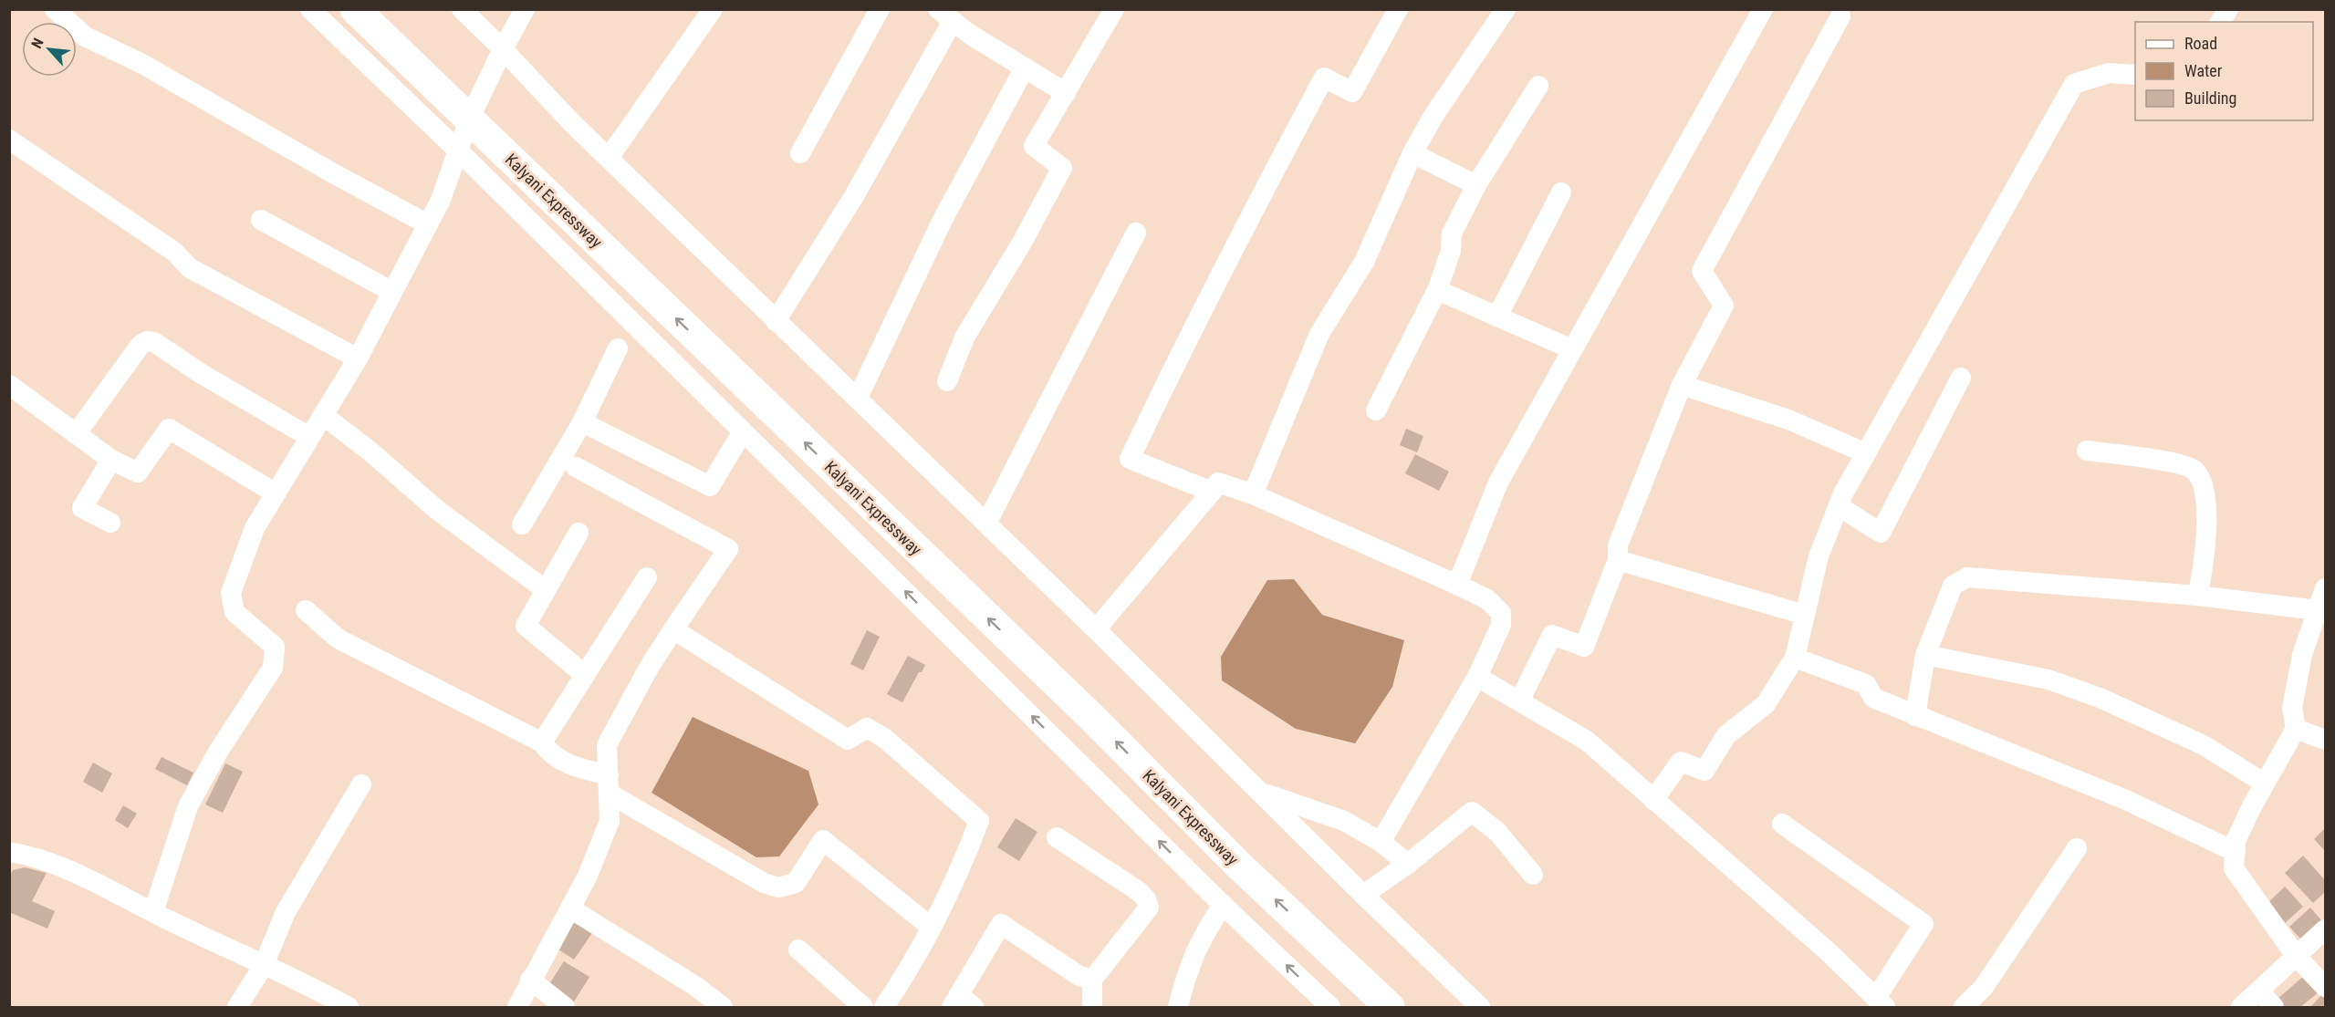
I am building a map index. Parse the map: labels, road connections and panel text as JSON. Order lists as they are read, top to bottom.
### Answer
{
  "streets": {
    "highway": ["Kalyani Expressway"]
  },
  "one_way": ["Kalyani Expressway"],
  "legend": ["Road", "Water", "Building"],
  "north": "top left"
}
